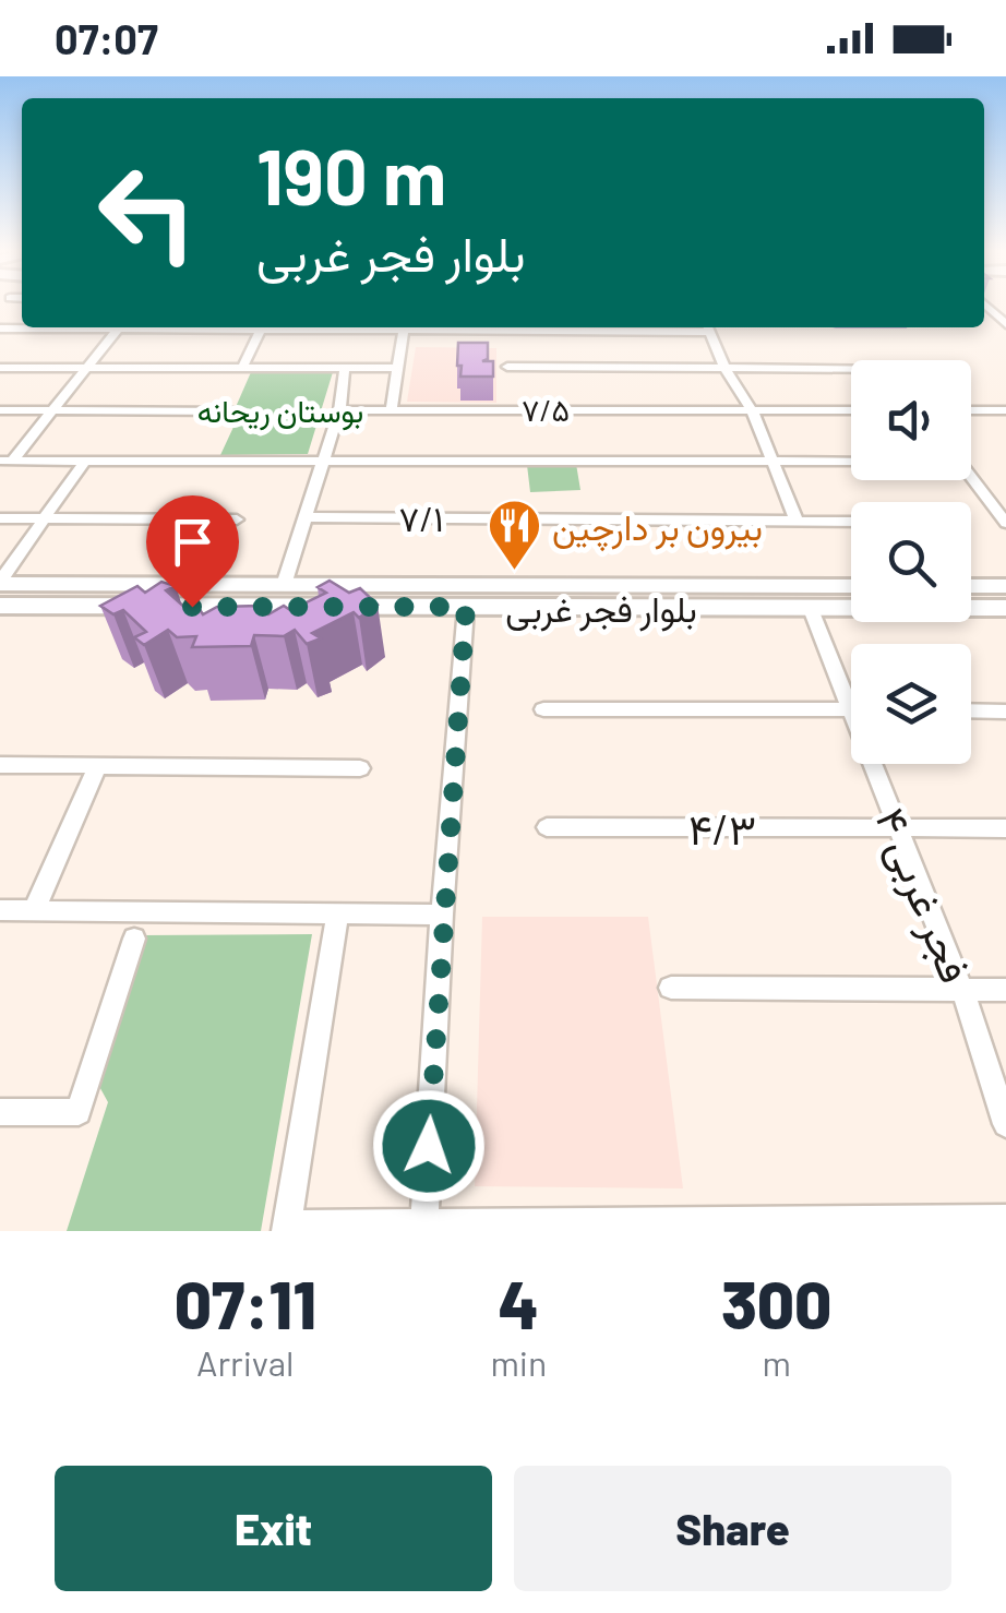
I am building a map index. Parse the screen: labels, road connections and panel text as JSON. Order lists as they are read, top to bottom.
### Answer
{
  "streets": {
    "main road": ["بلوار فجر غربی"],
    "street": [
      "۷/۵",
      "۷/۱",
      "۴/۳",
      "۴ فجر غربی"
    ]
  },
  "crossings": [
    ["بلوار فجر غربی", "۴ فجر غربی"],
    ["۴/۳", "۴ فجر غربی"]
  ],
  "parks": ["بوستان ریحانه"],
  "places": {
    "restaurant": ["بیرون بر دارچین"]
  },
  "page": {
    "status": "07:07",
    "turn": ["190 m", "بلوار فجر غربی"],
    "eta": [
      "07:11",
      "Arrival",
      "4",
      "min",
      "300",
      "m"
    ],
    "buttons": ["Exit", "Share"]
  }
}
